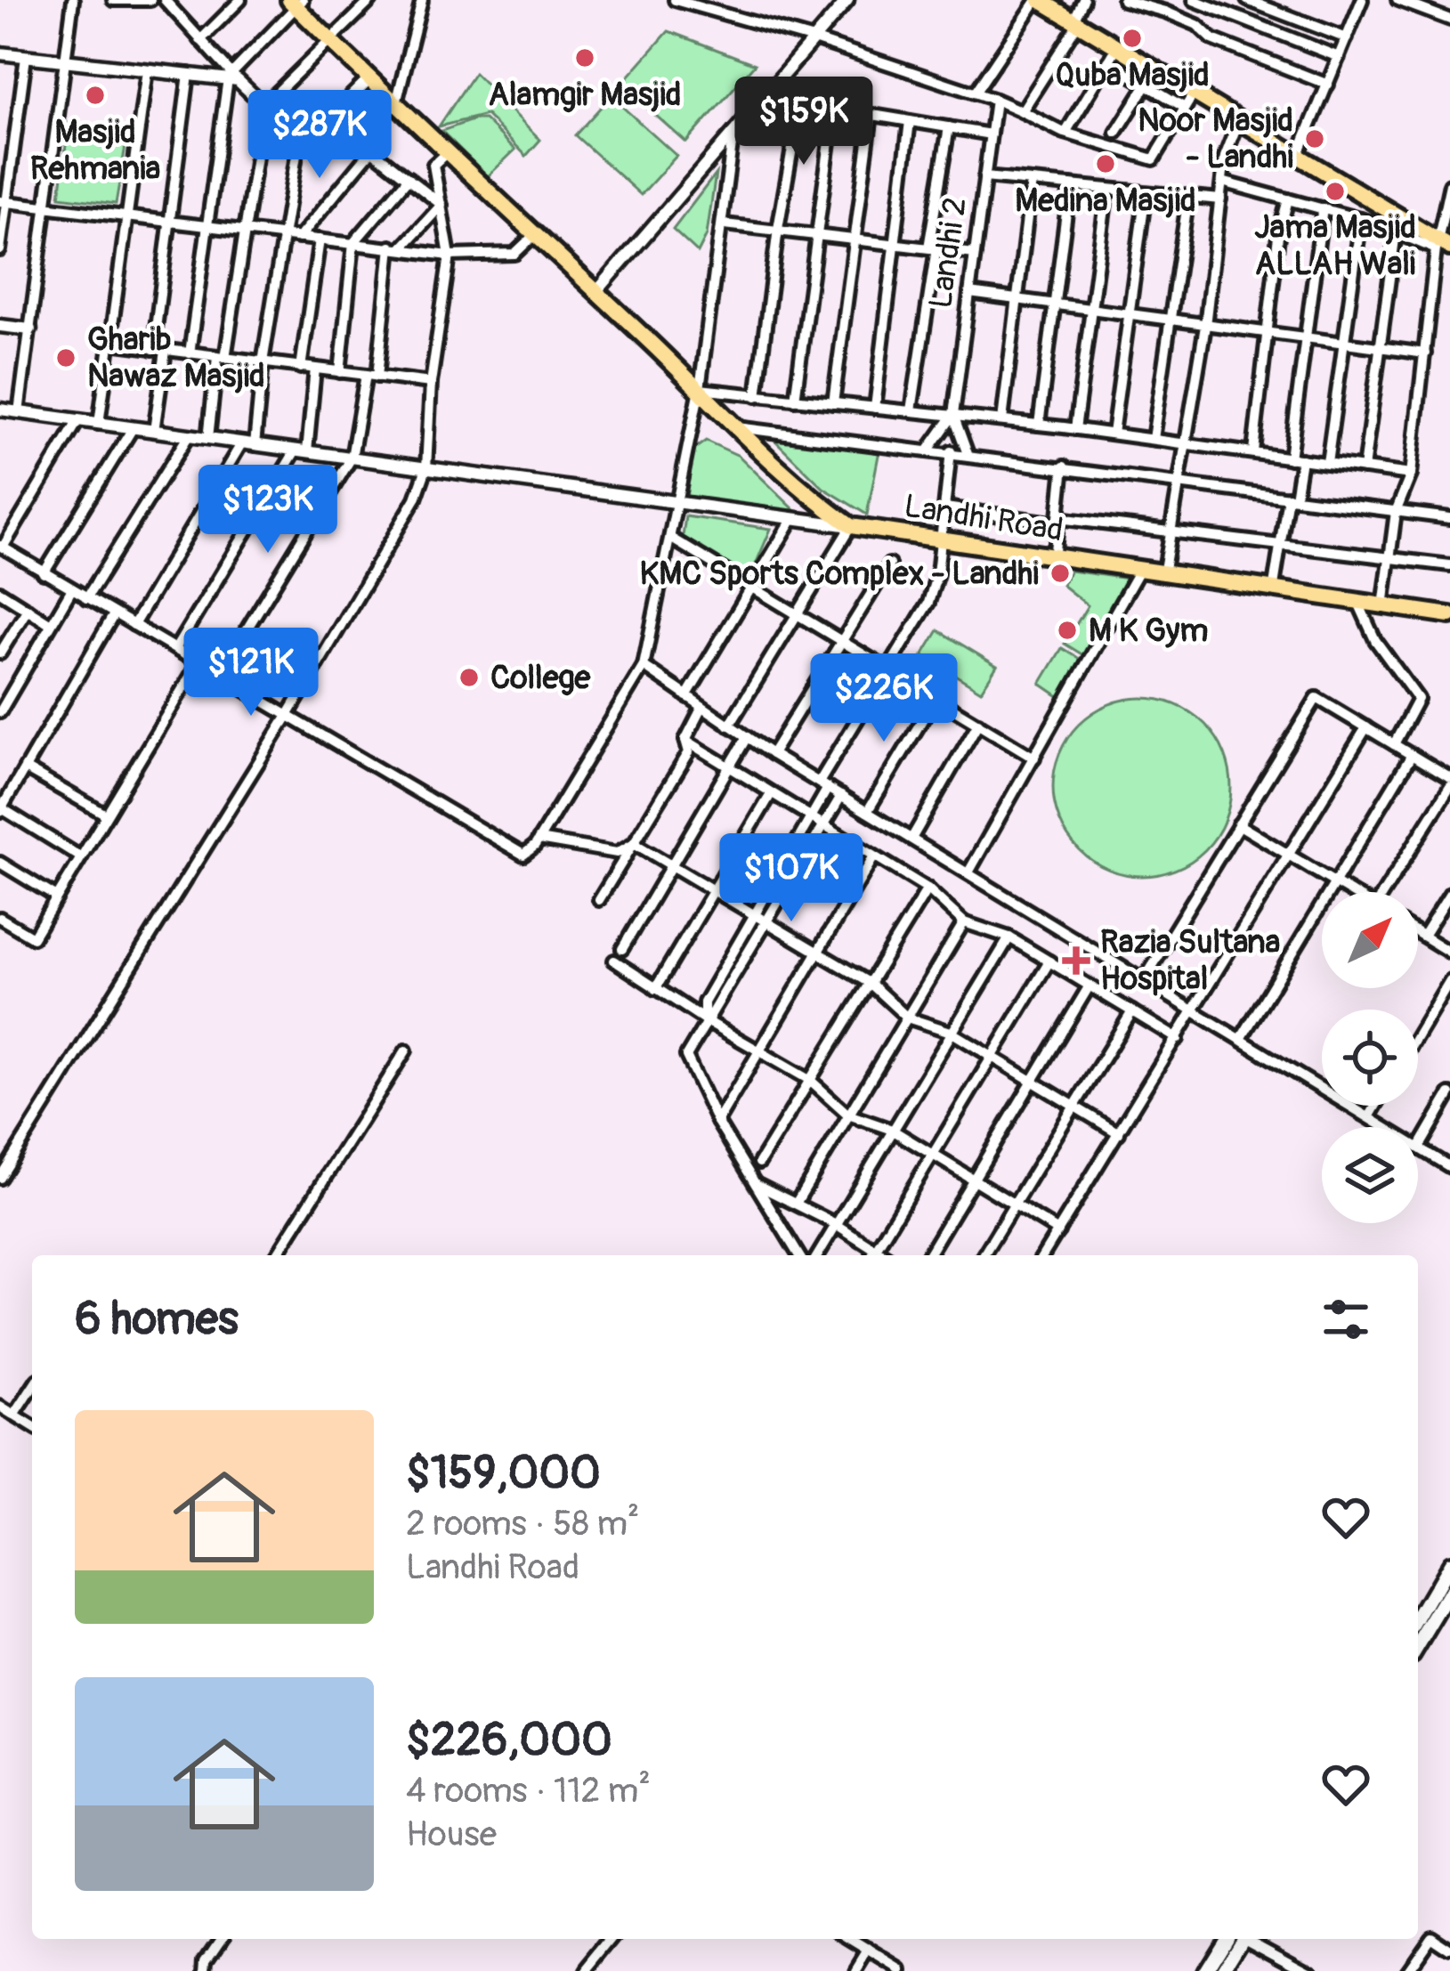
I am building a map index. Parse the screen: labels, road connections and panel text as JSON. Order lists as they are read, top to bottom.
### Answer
{
  "streets": {
    "main road": ["Landhi Road"],
    "street": ["Landhi 2"]
  },
  "places": {
    "other": [
      "Quba Masjid",
      "Alamgir Masjid",
      "Masjid Rehmania",
      "Noor Masjid - Landhi",
      "Medina Masjid",
      "Jama Masjid ALLAH Wali",
      "Gharib Nawaz Masjid",
      "KMC Sports Complex - Landhi",
      "M K Gym",
      "College"
    ],
    "health": ["Razia Sultana Hospital"]
  },
  "north": "top right",
  "page": {
    "price": [
      "$159K",
      "$287K",
      "$123K",
      "$121K",
      "$226K",
      "$107K"
    ],
    "heading": "6 homes",
    "list": [
      {
        "name": "$159,000",
        "note": "2 rooms · 58 m² · Landhi Road"
      },
      {
        "name": "$226,000",
        "note": "4 rooms · 112 m² · House"
      }
    ]
  }
}
